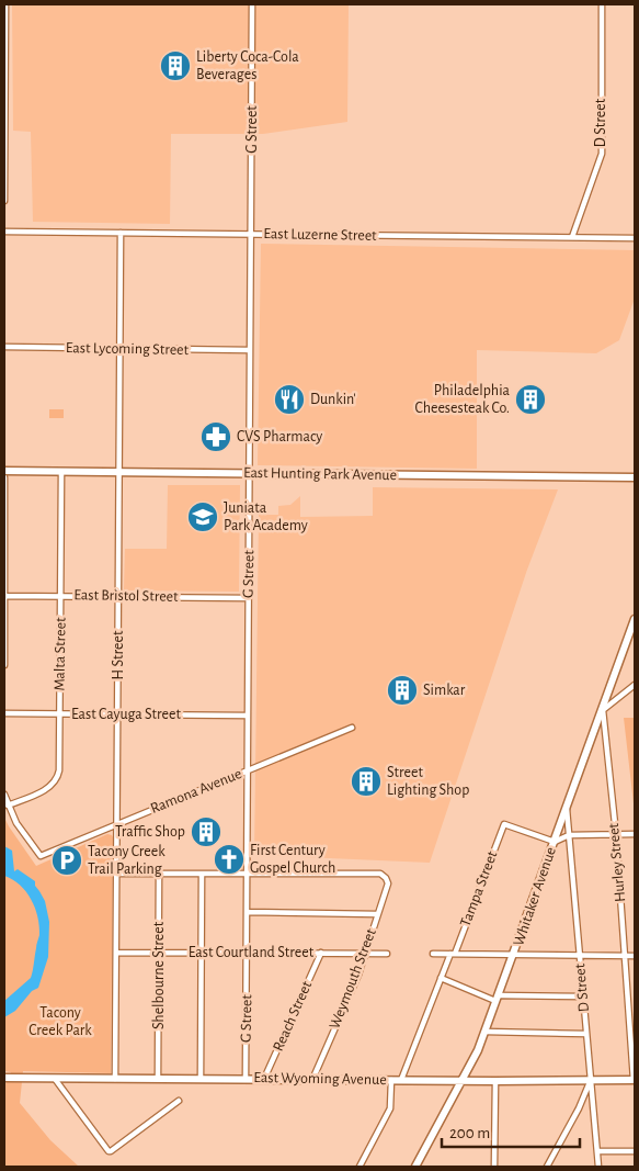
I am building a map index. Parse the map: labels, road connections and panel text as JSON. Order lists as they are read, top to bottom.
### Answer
{
  "streets": {
    "main road": ["East Hunting Park Avenue", "Whitaker Avenue", "East Wyoming Avenue"],
    "street": [
      "D Street",
      "G Street",
      "East Luzerne Street",
      "East Lycoming Street",
      "East Bristol Street",
      "Malta Street",
      "H Street",
      "East Cayuga Street",
      "Ramona Avenue",
      "Hurley Street",
      "Tampa Street",
      "East Courtland Street",
      "Shelbourne Street",
      "Weymouth Street",
      "Reach Street"
    ]
  },
  "crossings": [
    ["D Street", "East Luzerne Street"],
    ["D Street", "Whitaker Avenue"],
    ["D Street", "East Wyoming Avenue"],
    ["G Street", "East Luzerne Street"],
    ["G Street", "East Lycoming Street"],
    ["G Street", "East Hunting Park Avenue"],
    ["G Street", "East Bristol Street"],
    ["G Street", "East Cayuga Street"],
    ["G Street", "Ramona Avenue"],
    ["G Street", "East Courtland Street"],
    ["G Street", "Weymouth Street"],
    ["G Street", "East Wyoming Avenue"],
    ["East Luzerne Street", "H Street"],
    ["East Lycoming Street", "H Street"],
    ["East Hunting Park Avenue", "Malta Street"],
    ["East Hunting Park Avenue", "H Street"],
    ["East Bristol Street", "Malta Street"],
    ["East Bristol Street", "H Street"],
    ["Malta Street", "East Cayuga Street"],
    ["Malta Street", "Ramona Avenue"],
    ["H Street", "East Cayuga Street"],
    ["H Street", "Ramona Avenue"],
    ["H Street", "East Courtland Street"],
    ["H Street", "East Wyoming Avenue"],
    ["Hurley Street", "Whitaker Avenue"],
    ["Hurley Street", "East Wyoming Avenue"],
    ["Tampa Street", "Whitaker Avenue"],
    ["Tampa Street", "East Wyoming Avenue"],
    ["Whitaker Avenue", "East Wyoming Avenue"],
    ["East Courtland Street", "Shelbourne Street"],
    ["East Courtland Street", "Weymouth Street"],
    ["East Courtland Street", "Reach Street"],
    ["Shelbourne Street", "East Wyoming Avenue"],
    ["Weymouth Street", "East Wyoming Avenue"],
    ["Reach Street", "East Wyoming Avenue"]
  ],
  "parks": ["Tacony Creek Park"],
  "places": {
    "building": [
      "Liberty Coca-Cola Beverages",
      "Philadelphia Cheesesteak Co.",
      "Simkar",
      "Street Lighting Shop",
      "Traffic Shop"
    ],
    "restaurant": ["Dunkin'"],
    "pharmacy": ["CVS Pharmacy"],
    "school or university": ["Juniata Park Academy"],
    "church": ["First Century Gospel Church"],
    "parking": ["Tacony Creek Trail Parking"]
  },
  "scale_bar": "200 m"
}
